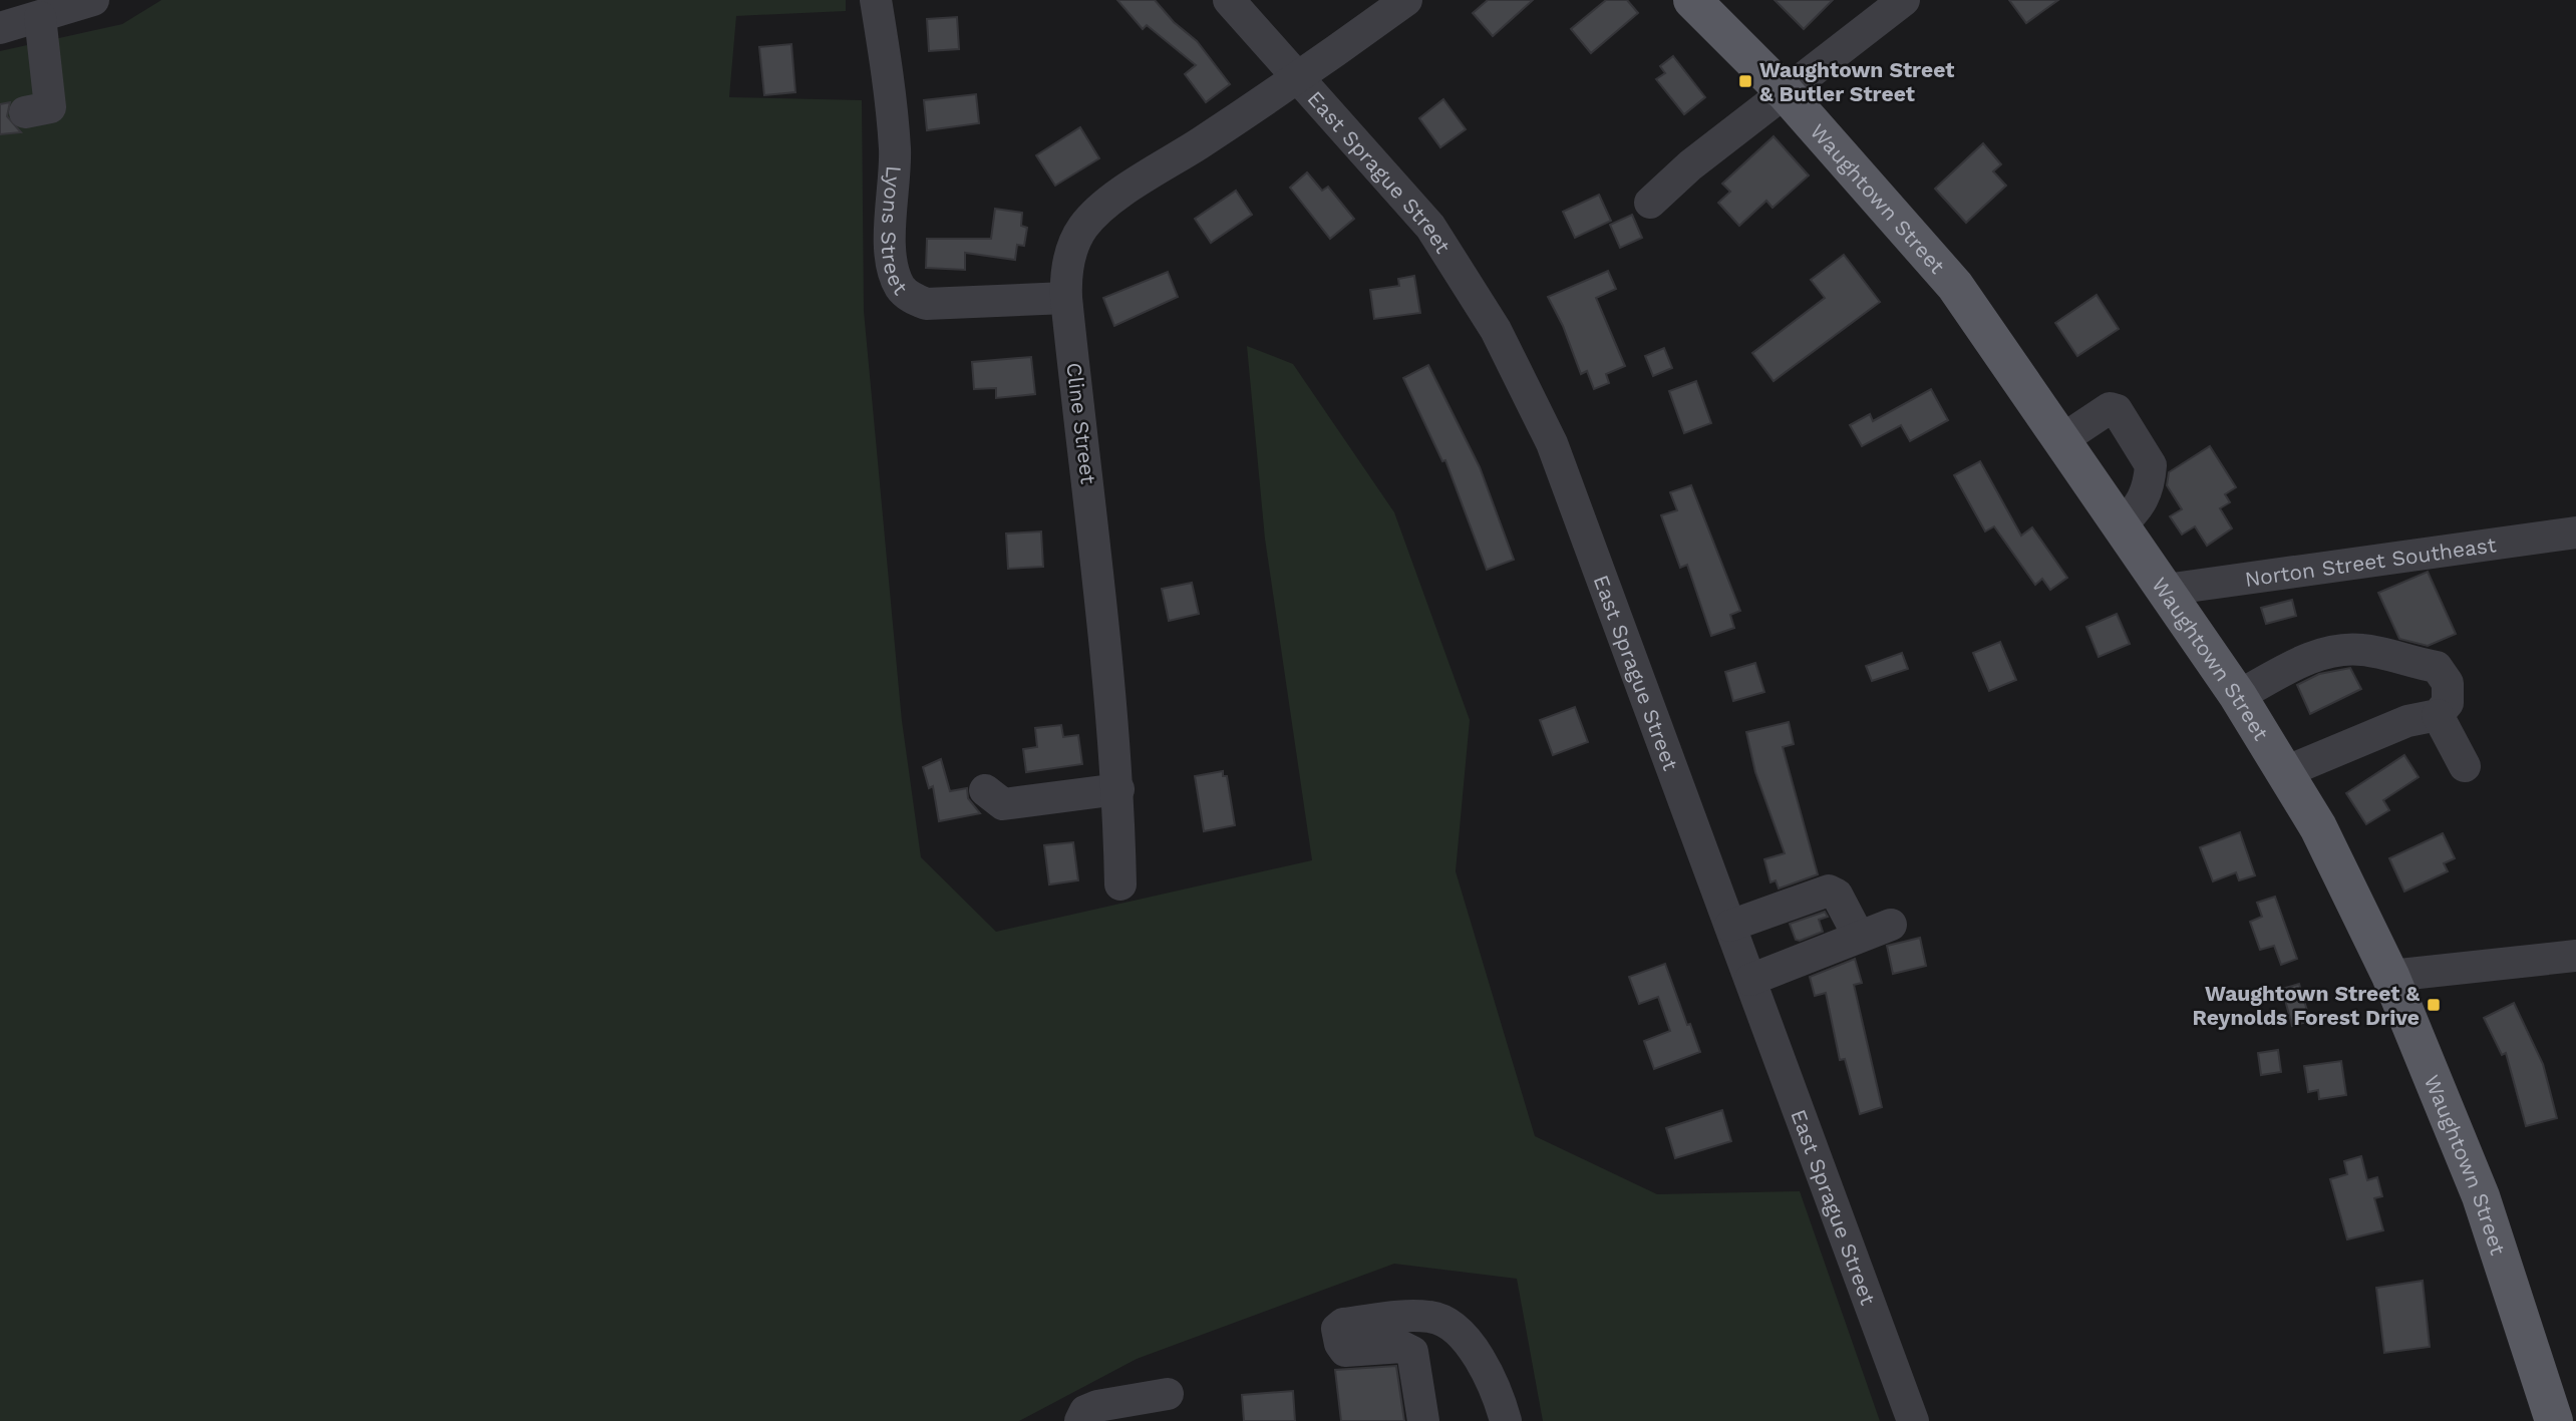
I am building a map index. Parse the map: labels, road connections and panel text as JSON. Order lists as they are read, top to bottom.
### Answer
{
  "streets": {
    "main road": ["Waughtown Street"],
    "street": [
      "East Sprague Street",
      "Lyons Street",
      "Cline Street",
      "Norton Street Southeast"
    ]
  },
  "crossings": [
    ["East Sprague Street", "Cline Street"],
    ["Waughtown Street", "Norton Street Southeast"],
    ["Lyons Street", "Cline Street"]
  ],
  "places": {
    "transit": ["Waughtown Street & Butler Street", "Waughtown Street & Reynolds Forest Drive"]
  }
}
